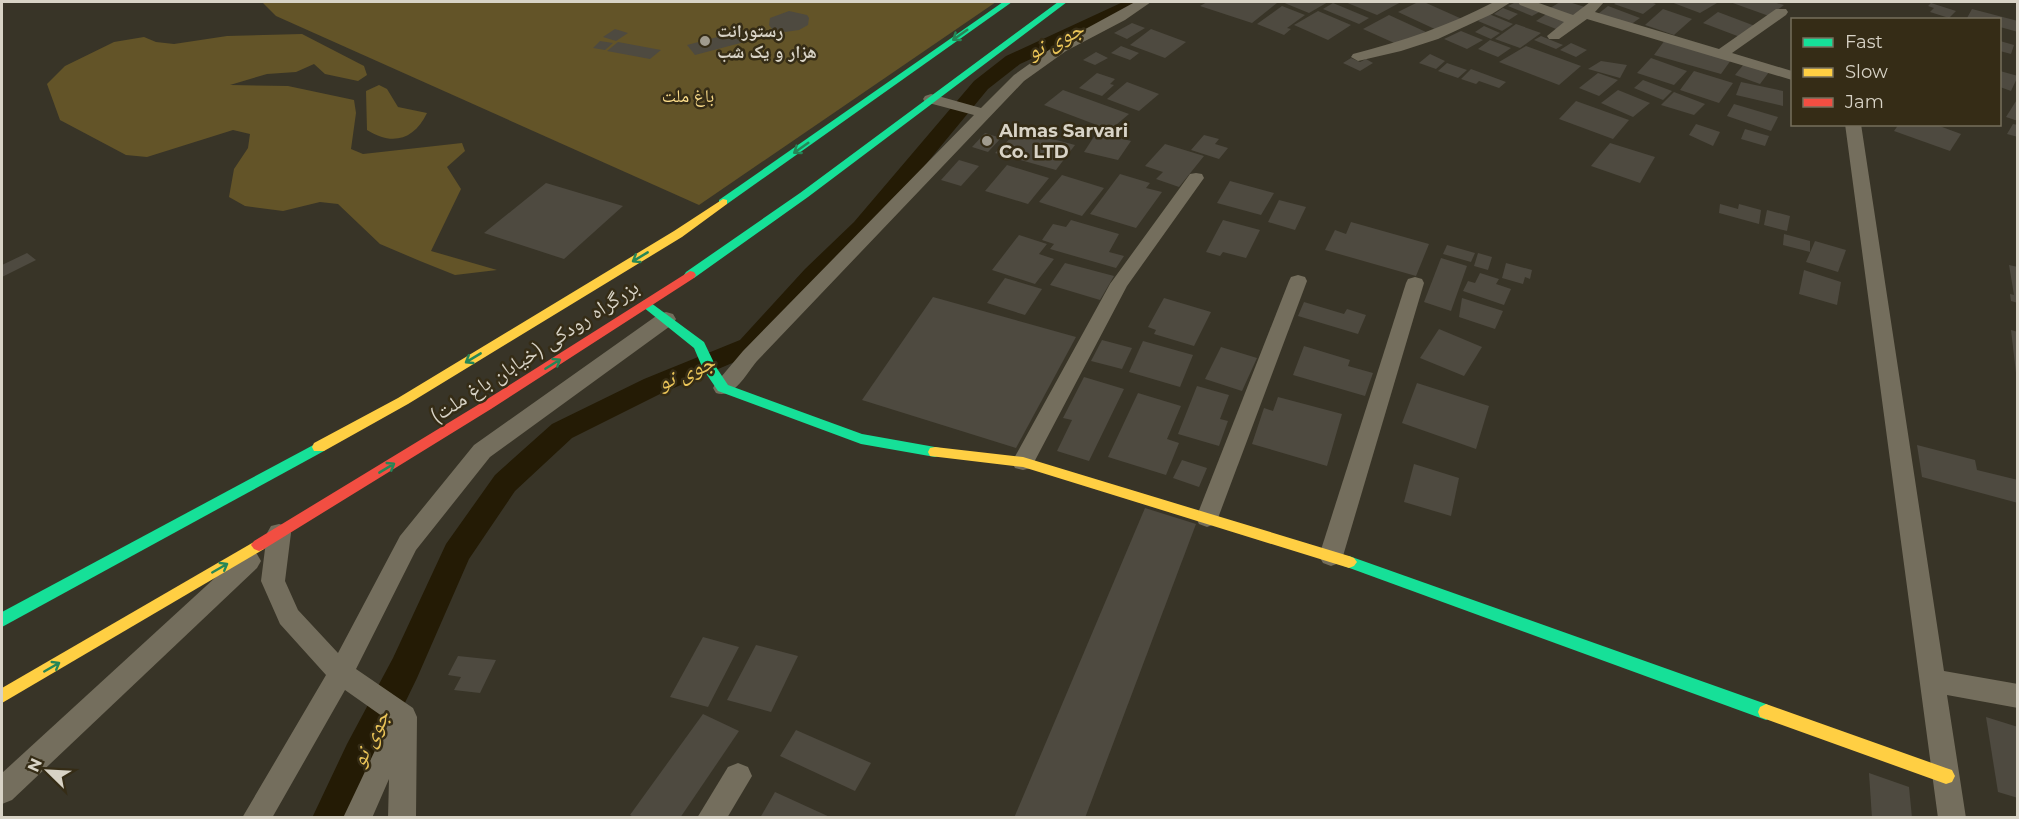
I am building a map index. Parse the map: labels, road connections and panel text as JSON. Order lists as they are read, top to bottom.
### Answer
{
  "streets": {
    "main road": ["بزرگراه رودکی (خیابان باغ ملت)"]
  },
  "water": ["جوی نو"],
  "parks": ["باغ ملت"],
  "places": ["رستورانت هزار و یک شب", "Almas Sarvari Co. LTD"],
  "legend": ["Fast", "Slow", "Jam"],
  "north": "top left"
}
